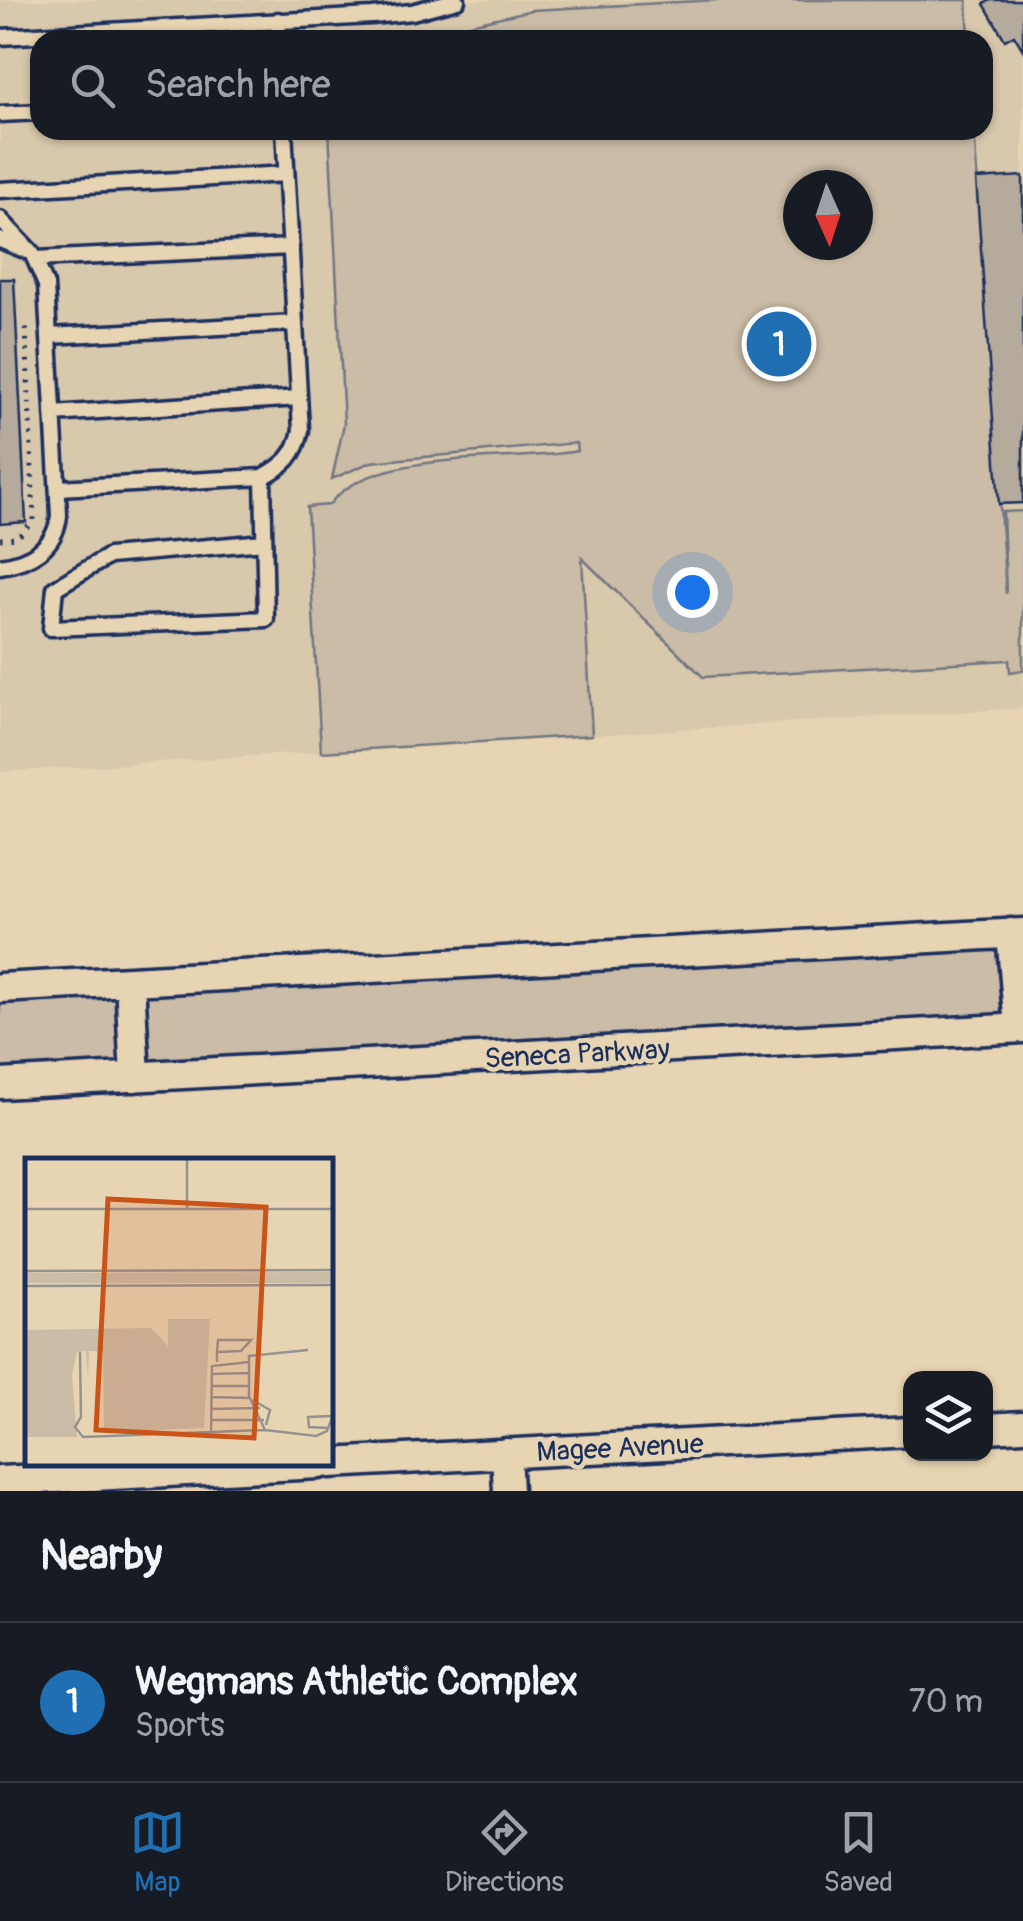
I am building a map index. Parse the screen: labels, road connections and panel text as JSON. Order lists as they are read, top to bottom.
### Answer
{
  "streets": {
    "street": ["Seneca Parkway", "Magee Avenue"]
  },
  "north": "bottom",
  "page": {
    "search": "Search here",
    "pins": "1",
    "heading": "Nearby",
    "list": [
      {
        "mark": "1",
        "name": "Wegmans Athletic Complex",
        "note": "Sports",
        "value": "70 m"
      }
    ],
    "nav": ["Map", "Directions", "Saved"]
  }
}
